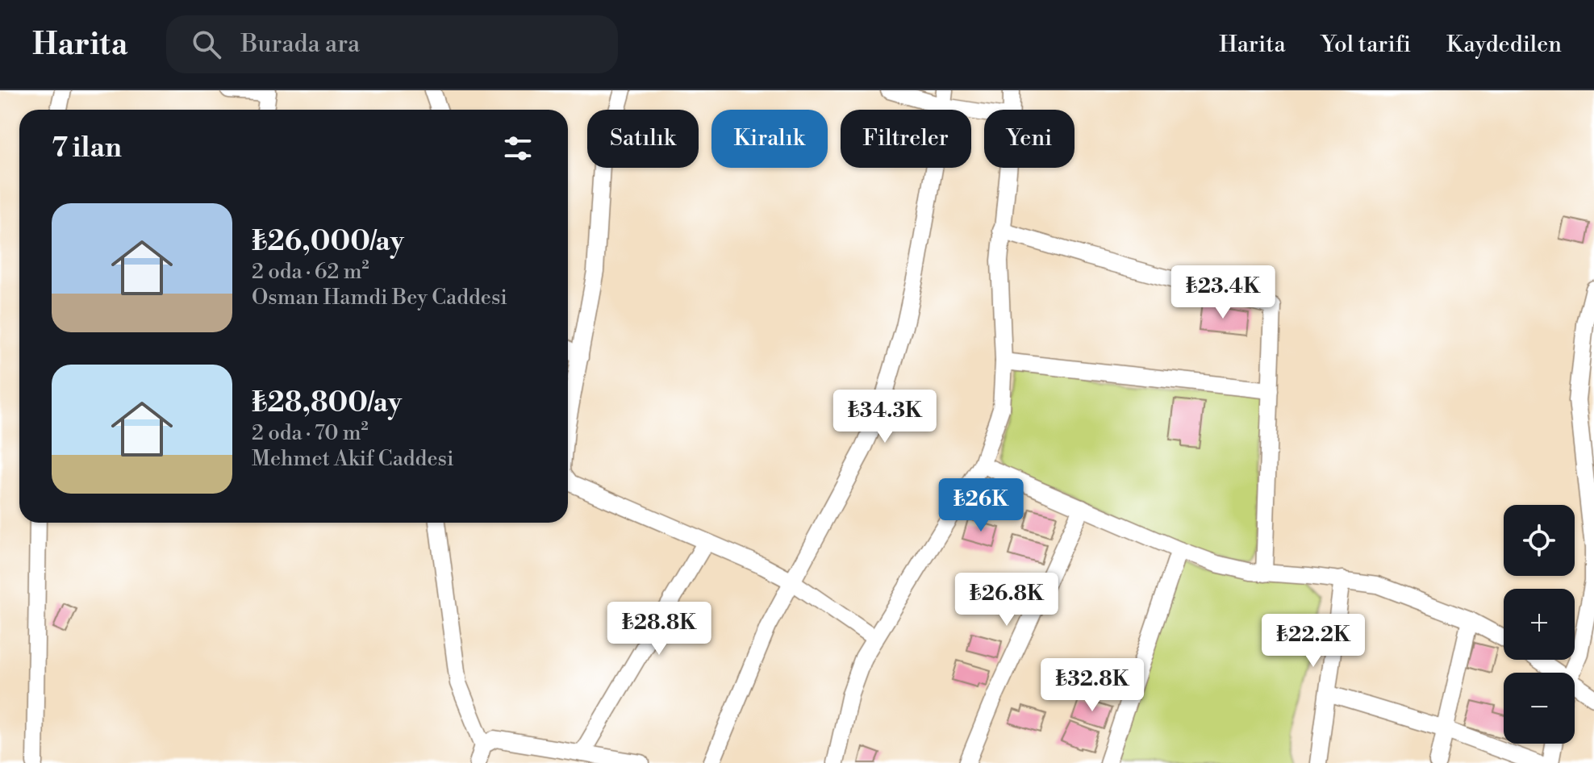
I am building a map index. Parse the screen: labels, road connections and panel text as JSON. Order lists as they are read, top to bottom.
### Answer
{
  "page": {
    "header": "Harita",
    "search": "Burada ara",
    "nav": ["Harita", "Yol tarifi", "Kaydedilen"],
    "chip": [
      "Satılık",
      "Kiralık",
      "Filtreler",
      "Yeni"
    ],
    "heading": "7 ilan",
    "list": [
      {
        "name": "₺26,000/ay",
        "note": "2 oda · 62 m² · Osman Hamdi Bey Caddesi"
      },
      {
        "name": "₺28,800/ay",
        "note": "2 oda · 70 m² · Mehmet Akif Caddesi"
      }
    ],
    "price": [
      "₺23.4K",
      "₺34.3K",
      "₺26K",
      "₺26.8K",
      "₺28.8K",
      "₺22.2K",
      "₺32.8K"
    ],
    "map_buttons": ["+", "−"]
  }
}
